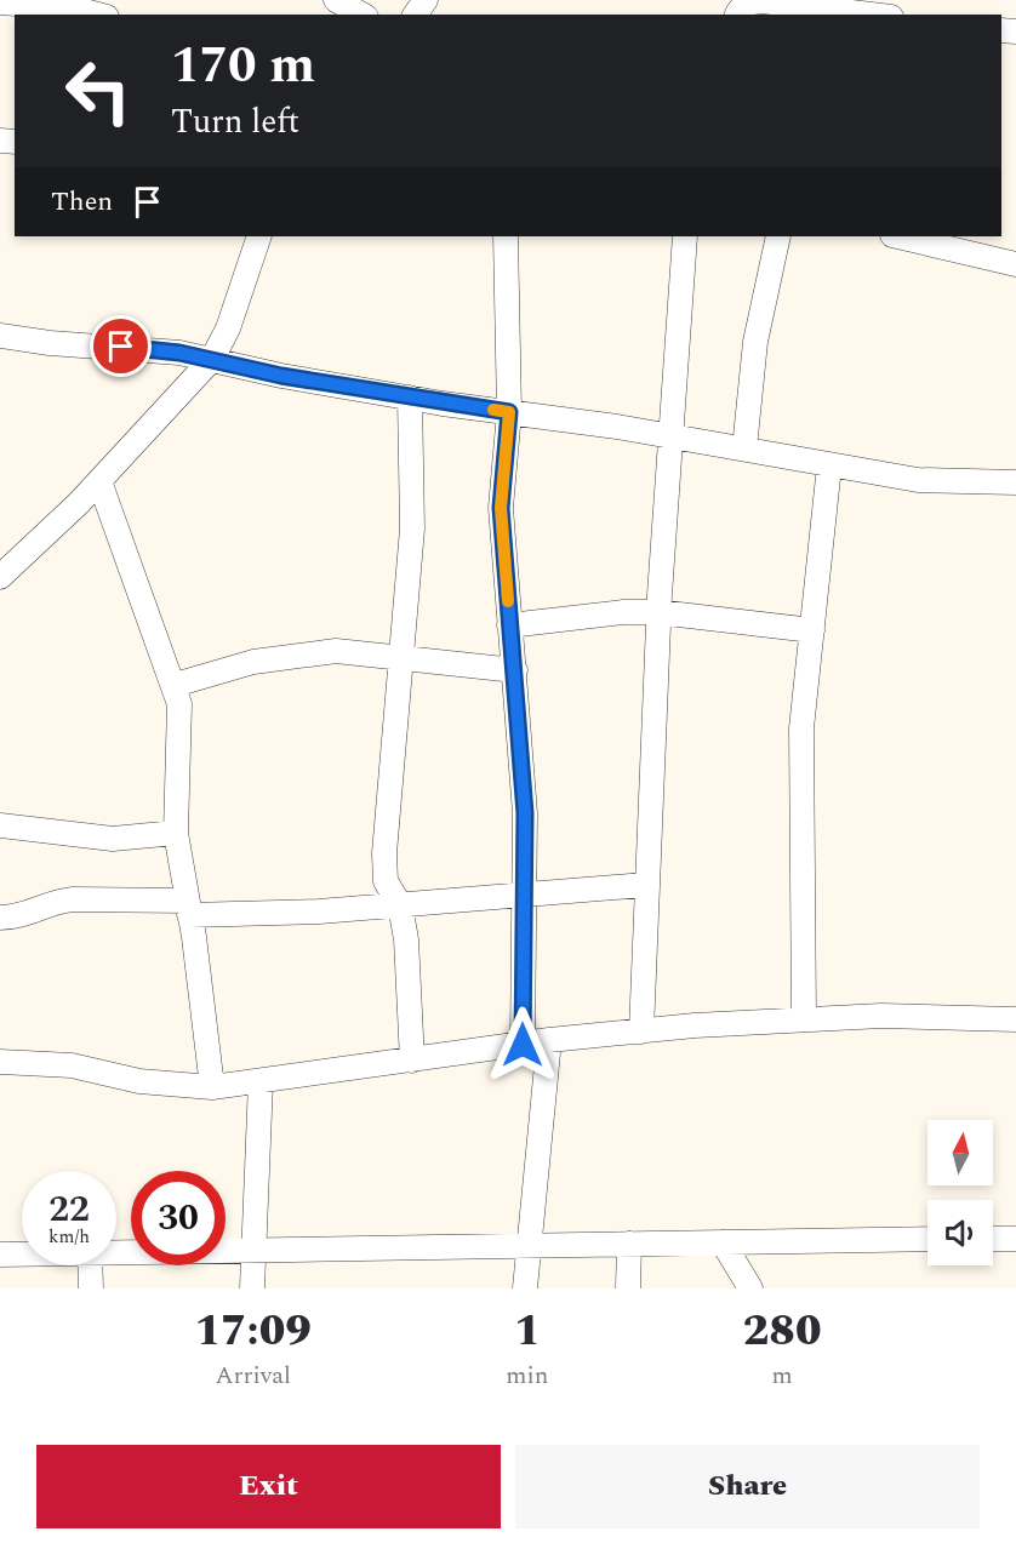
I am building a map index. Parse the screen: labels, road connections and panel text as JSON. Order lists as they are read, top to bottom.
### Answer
{
  "north": "top",
  "page": {
    "turn": ["170 m", "Turn left"],
    "then": "Then",
    "speed": "22 km/h",
    "limit": "30",
    "eta": [
      "17:09",
      "Arrival",
      "1",
      "min",
      "280",
      "m"
    ],
    "buttons": ["Exit", "Share"]
  }
}
